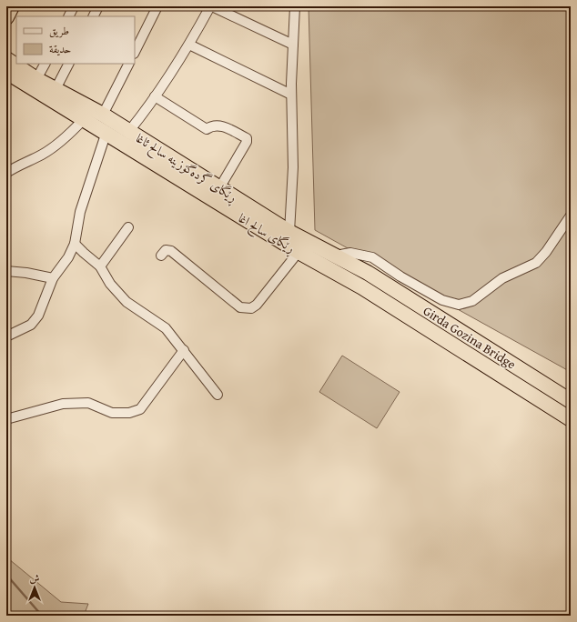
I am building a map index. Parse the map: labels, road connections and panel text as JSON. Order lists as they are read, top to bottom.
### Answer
{
  "streets": {
    "highway": ["ڕێگای گردەگۆزینە سالح ئاغا", "ڕێگای سالح اغا", "Girda Gozina Bridge"]
  },
  "crossings": [
    ["ڕێگای گردەگۆزینە سالح ئاغا", "ڕێگای سالح اغا"],
    ["ڕێگای گردەگۆزینە سالح ئاغا", "Girda Gozina Bridge"]
  ],
  "legend": ["طريق", "حديقة"],
  "north": "top"
}
